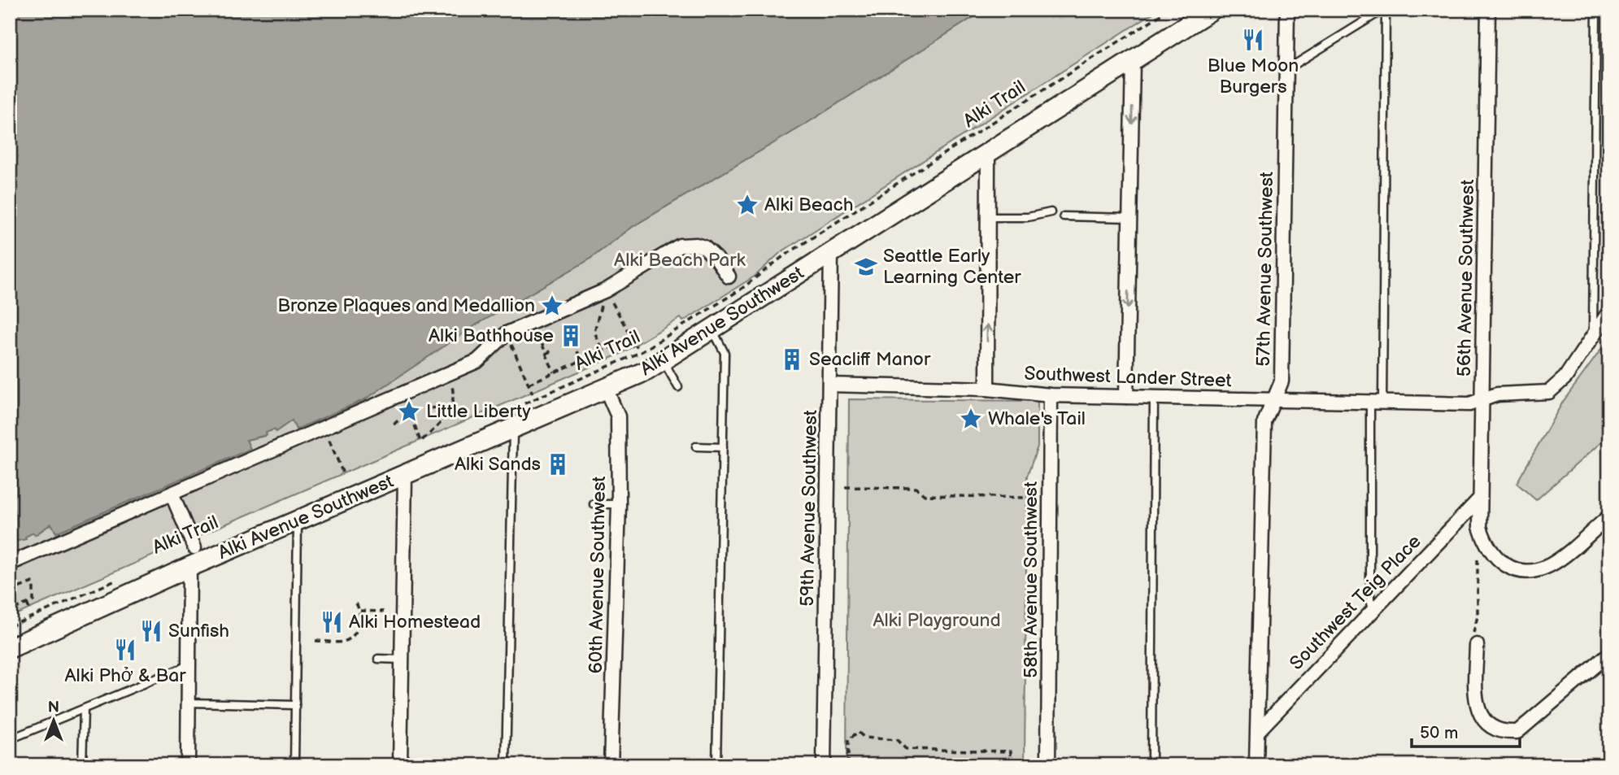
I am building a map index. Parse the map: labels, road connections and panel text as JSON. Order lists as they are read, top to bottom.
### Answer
{
  "streets": {
    "main road": ["Alki Avenue Southwest"],
    "street": [
      "57th Avenue Southwest",
      "56th Avenue Southwest",
      "Southwest Lander Street",
      "59th Avenue Southwest",
      "60th Avenue Southwest",
      "58th Avenue Southwest",
      "Southwest Teig Place"
    ],
    "path": ["Alki Trail"]
  },
  "crossings": [
    ["57th Avenue Southwest", "Southwest Lander Street"],
    ["57th Avenue Southwest", "Southwest Teig Place"],
    ["56th Avenue Southwest", "Southwest Lander Street"],
    ["56th Avenue Southwest", "Southwest Teig Place"],
    ["Alki Avenue Southwest", "59th Avenue Southwest"],
    ["Alki Avenue Southwest", "60th Avenue Southwest"],
    ["Southwest Lander Street", "59th Avenue Southwest"],
    ["Southwest Lander Street", "58th Avenue Southwest"]
  ],
  "parks": ["Alki Beach Park", "Alki Playground"],
  "places": {
    "restaurant": [
      "Blue Moon Burgers",
      "Alki Homestead",
      "Sunfish",
      "Alki Phở & Bar"
    ],
    "place": [
      "Alki Beach",
      "Bronze Plaques and Medallion",
      "Little Liberty",
      "Whale's Tail"
    ],
    "school or university": ["Seattle Early Learning Center"],
    "building": ["Alki Bathhouse", "Seacliff Manor", "Alki Sands"]
  },
  "scale_bar": "50 m",
  "north": "top"
}
